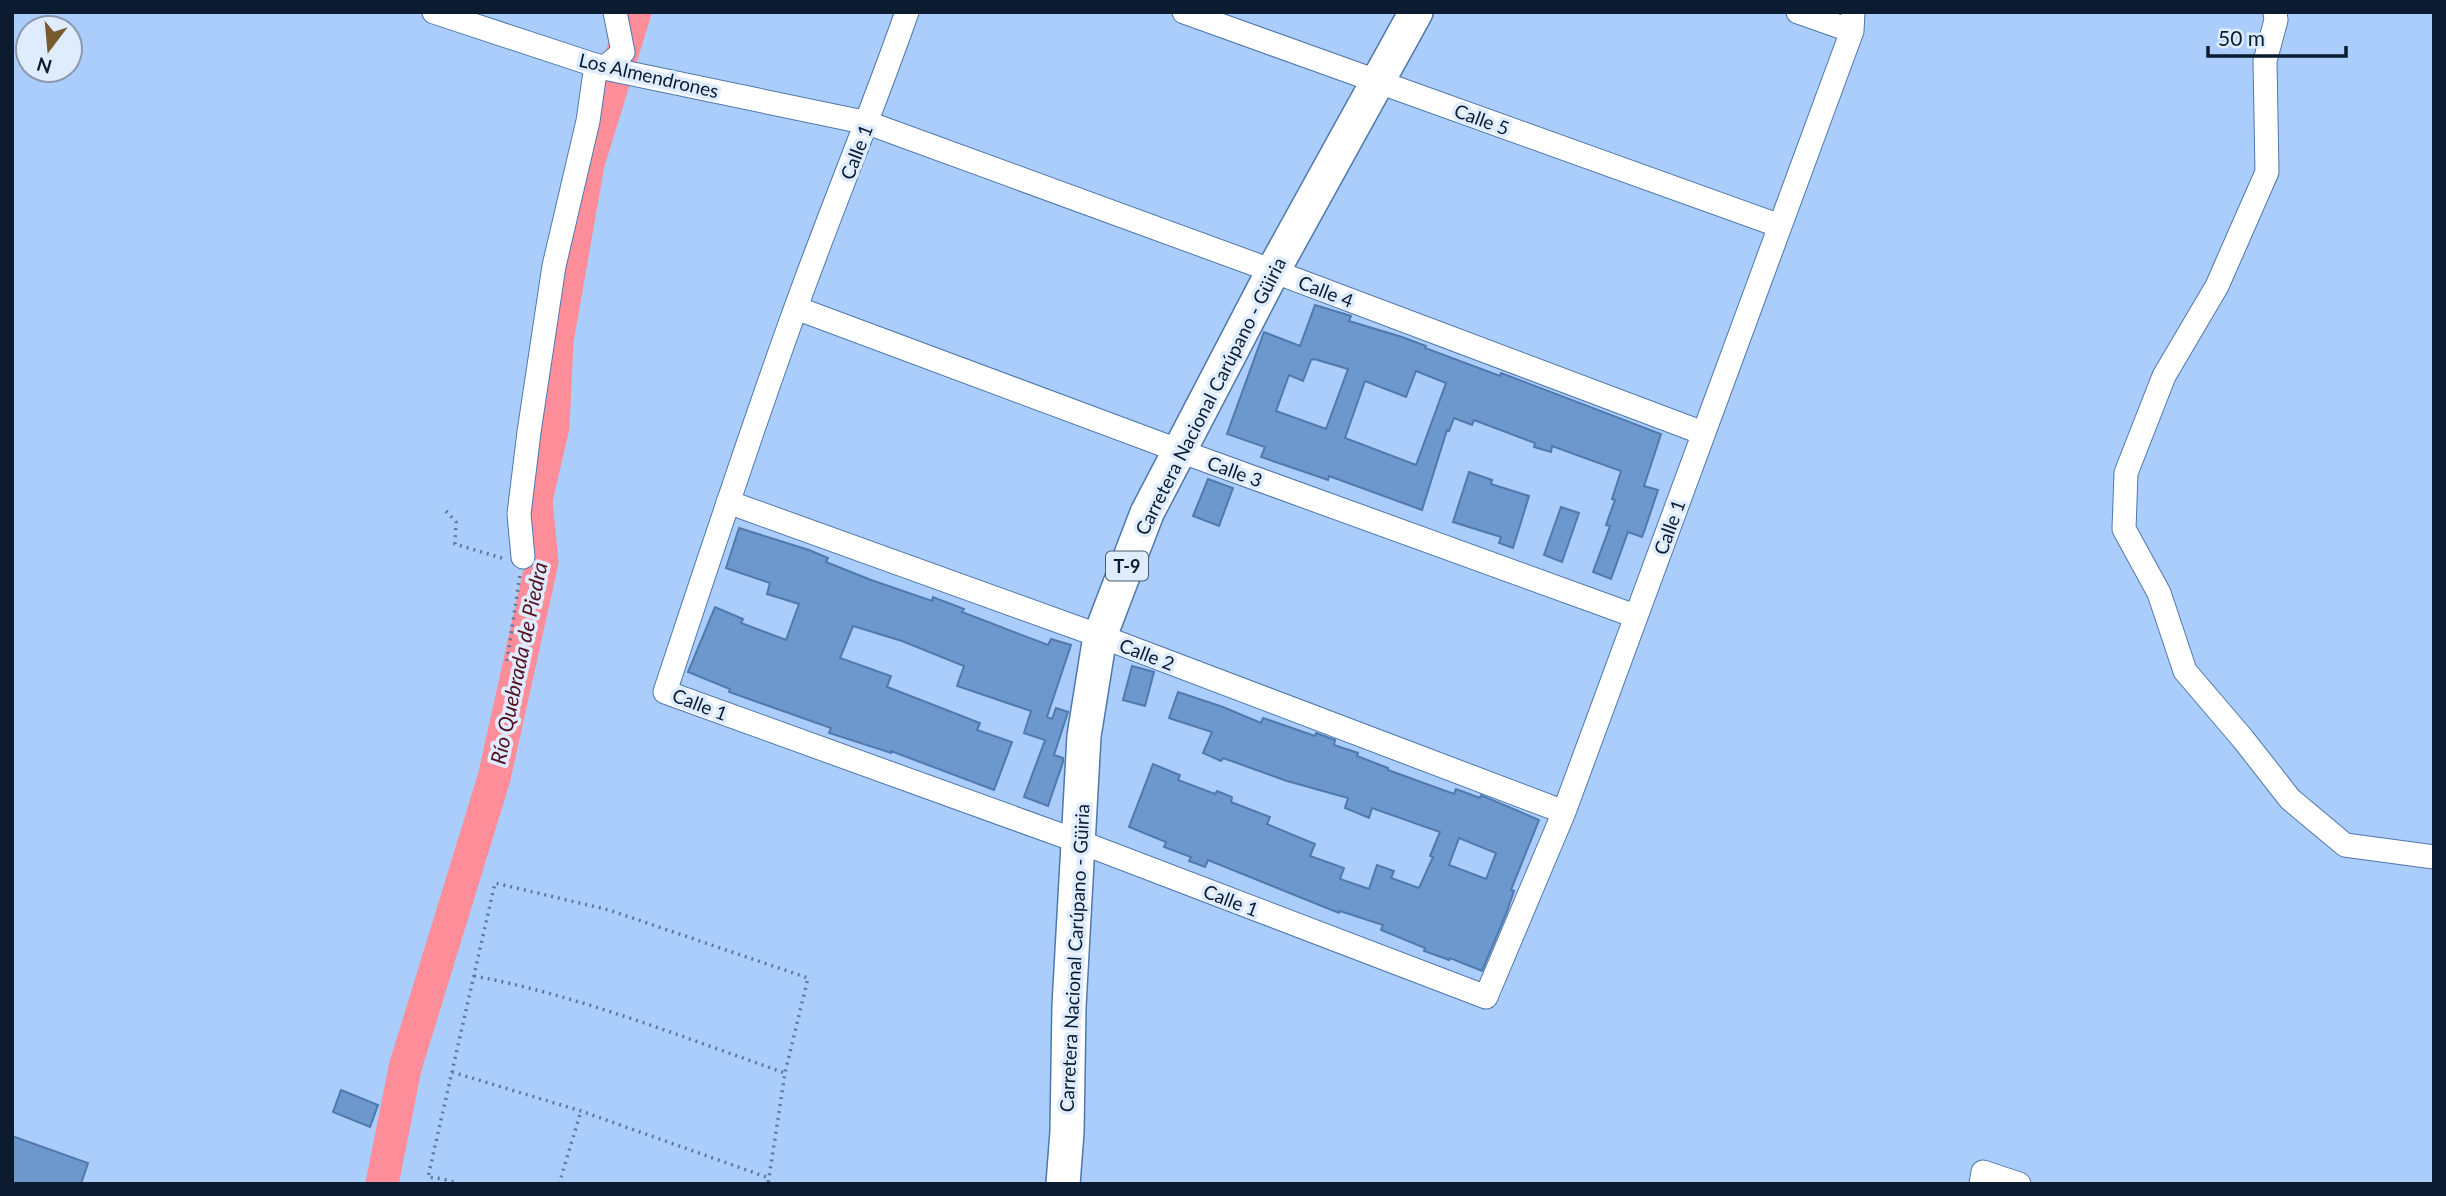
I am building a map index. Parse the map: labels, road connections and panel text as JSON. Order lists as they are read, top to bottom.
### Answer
{
  "streets": {
    "highway": ["Carretera Nacional Carúpano - Güiria", "T-9"],
    "street": [
      "Los Almendrones",
      "Calle 5",
      "Calle 1",
      "Calle 4",
      "Calle 3",
      "Calle 2"
    ]
  },
  "crossings": [
    ["Los Almendrones", "Calle 1"],
    ["Los Almendrones", "Calle 4"],
    ["Calle 5", "Calle 1"],
    ["Calle 5", "Carretera Nacional Carúpano - Güiria"],
    ["Calle 1", "Calle 4"],
    ["Calle 1", "Carretera Nacional Carúpano - Güiria"],
    ["Calle 1", "Calle 3"],
    ["Calle 1", "Calle 2"],
    ["Calle 4", "Carretera Nacional Carúpano - Güiria"],
    ["Carretera Nacional Carúpano - Güiria", "Calle 3"],
    ["Carretera Nacional Carúpano - Güiria", "Calle 2"]
  ],
  "water": ["Río Quebrada de Piedra"],
  "scale_bar": "50 m",
  "north": "bottom"
}
